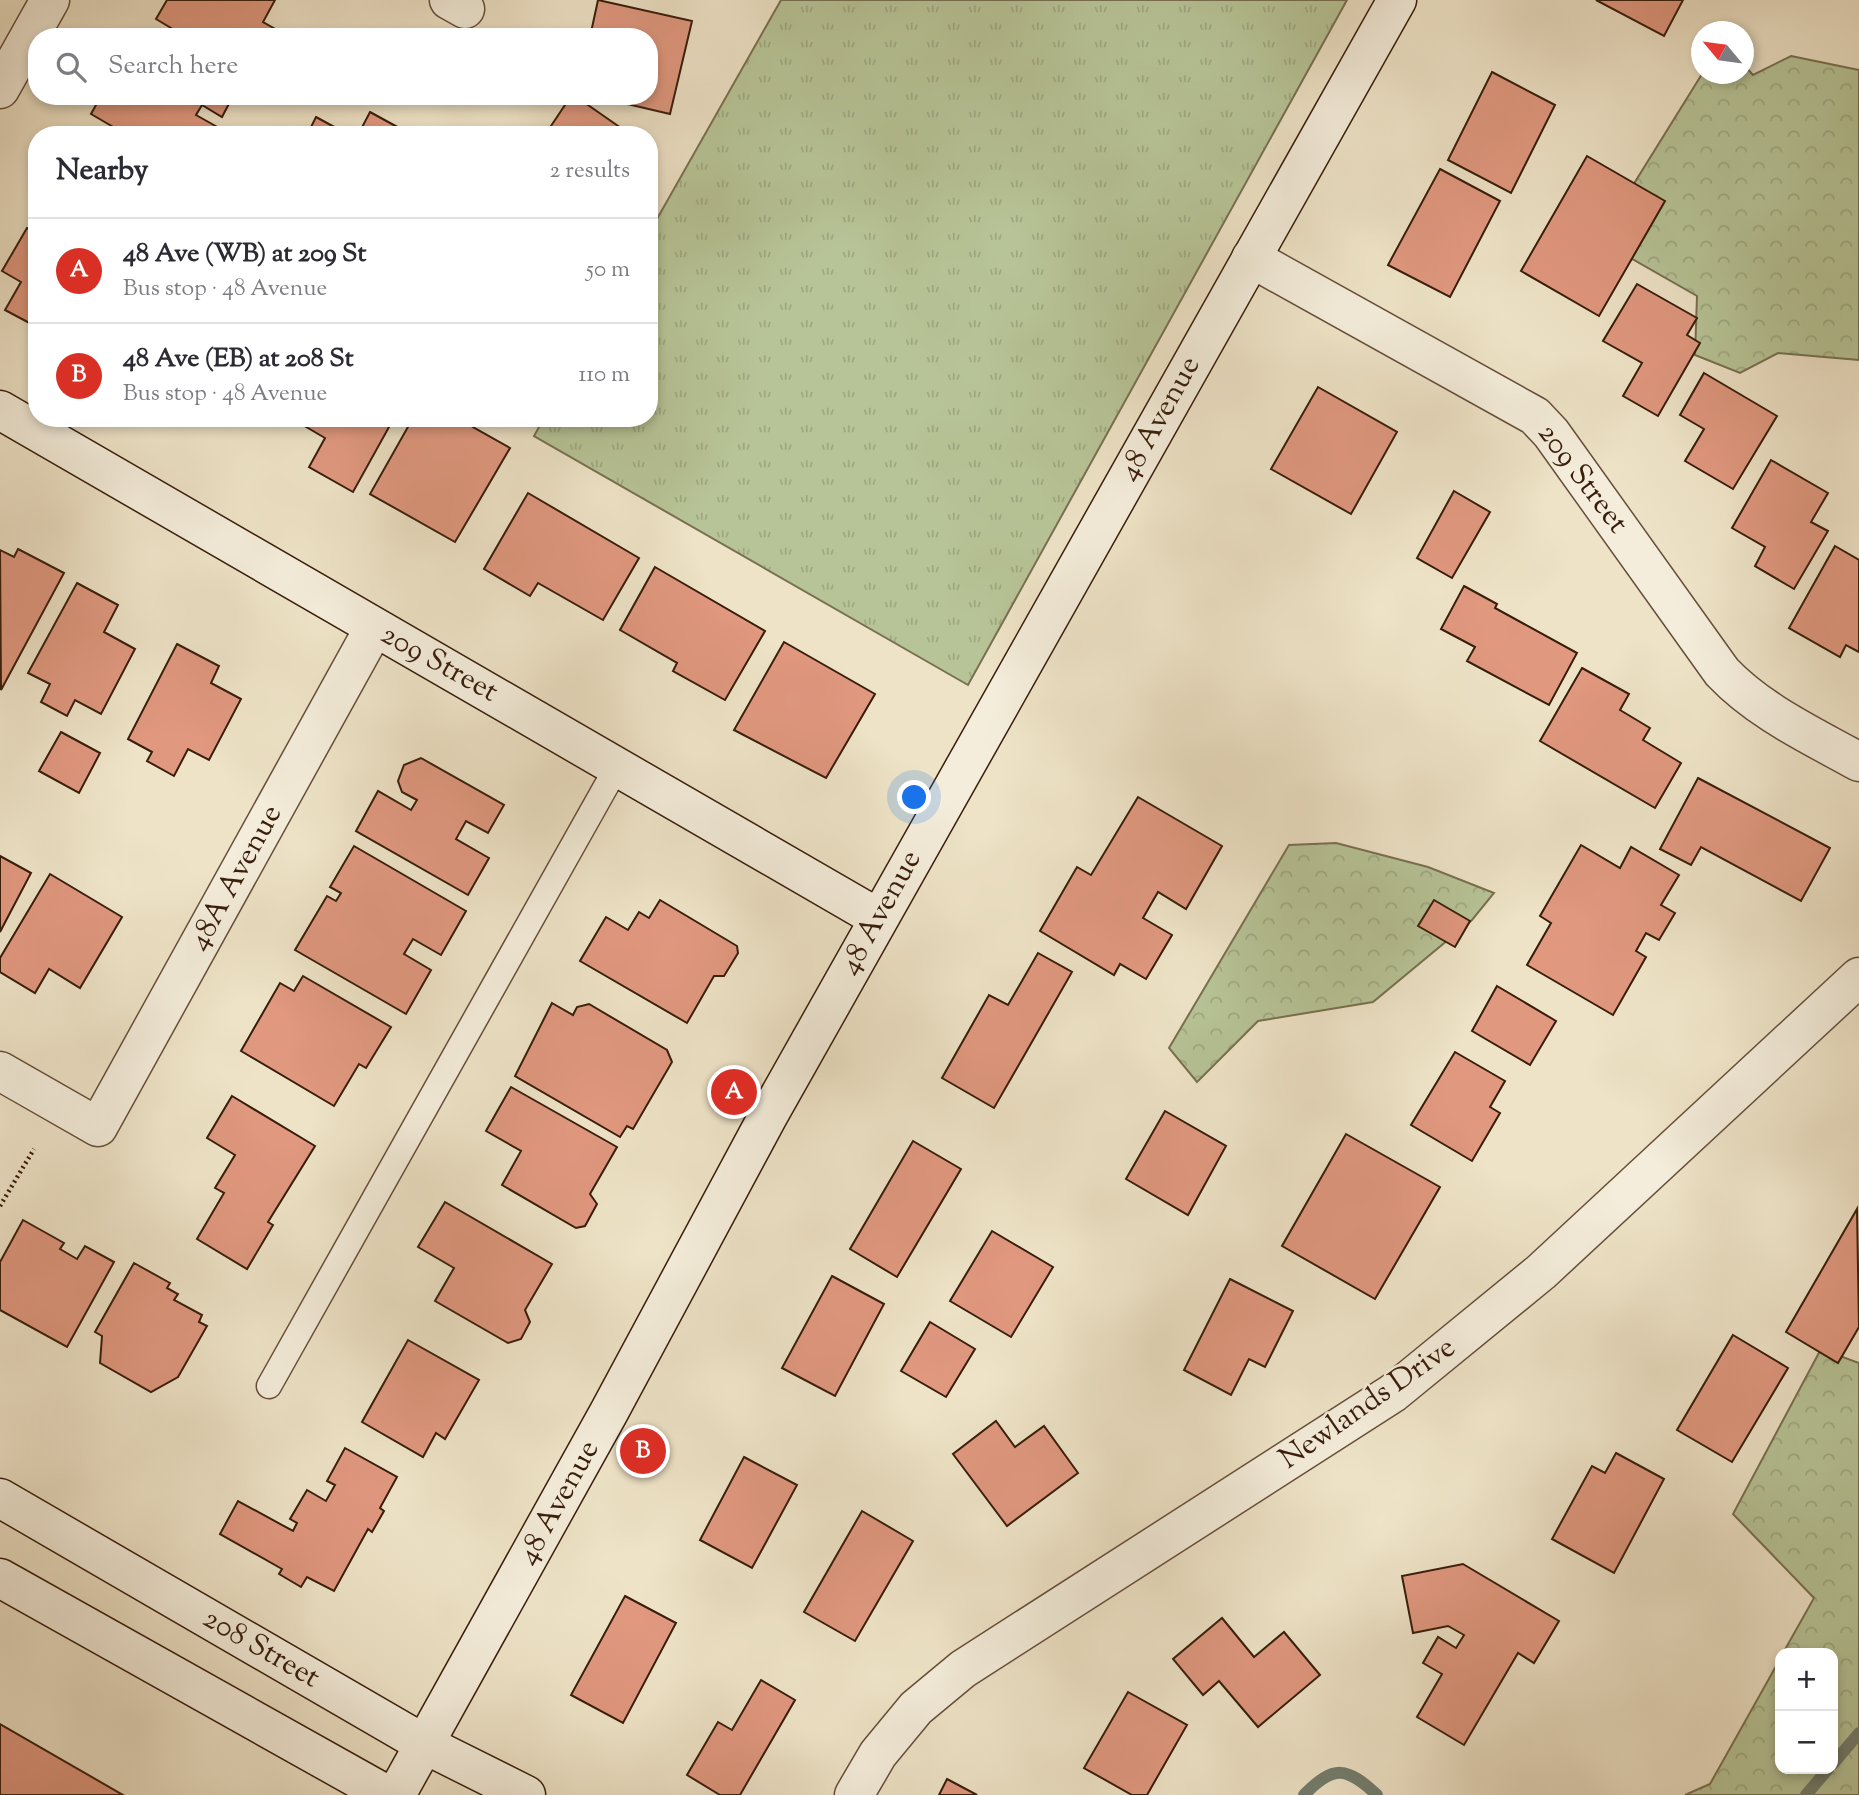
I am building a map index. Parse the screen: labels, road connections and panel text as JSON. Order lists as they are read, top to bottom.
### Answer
{
  "streets": {
    "street": [
      "48 Avenue",
      "209 Street",
      "48A Avenue",
      "Newlands Drive",
      "208 Street"
    ]
  },
  "crossings": [
    ["48 Avenue", "209 Street"],
    ["48 Avenue", "208 Street"],
    ["209 Street", "48A Avenue"]
  ],
  "north": "top left",
  "page": {
    "search": "Search here",
    "heading": ["Nearby", "2 results"],
    "list": [
      {
        "mark": "A",
        "name": "48 Ave (WB) at 209 St",
        "note": "Bus stop · 48 Avenue",
        "value": "50 m"
      },
      {
        "mark": "B",
        "name": "48 Ave (EB) at 208 St",
        "note": "Bus stop · 48 Avenue",
        "value": "110 m"
      }
    ],
    "pins": ["A", "B"],
    "map_buttons": ["+", "−"]
  }
}
